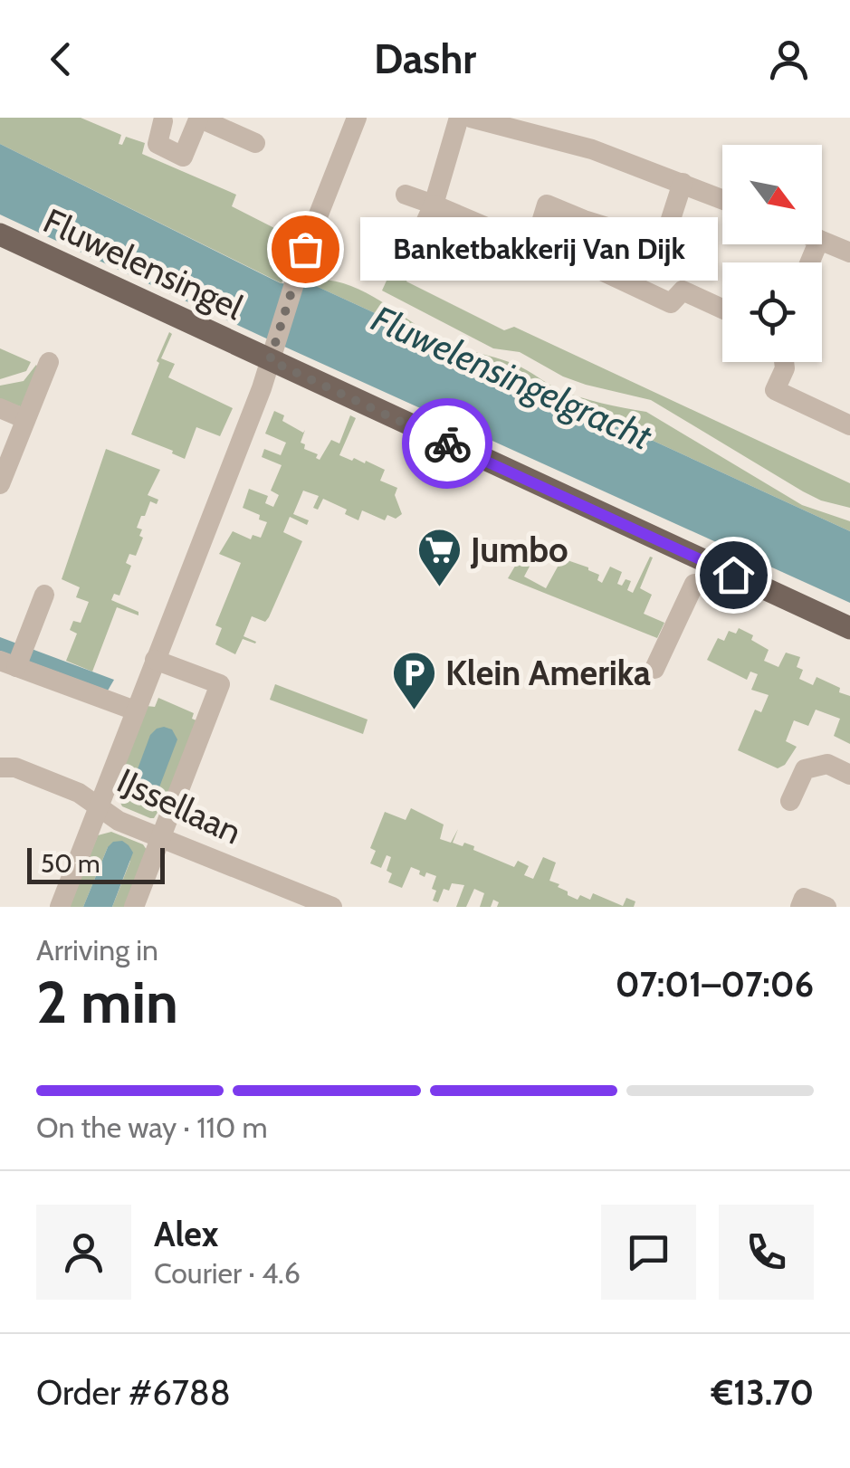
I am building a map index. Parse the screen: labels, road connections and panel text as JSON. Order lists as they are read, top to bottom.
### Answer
{
  "streets": {
    "main road": ["Fluwelensingel"],
    "street": ["IJssellaan"]
  },
  "water": ["Fluwelensingelgracht"],
  "places": {
    "other": ["Banketbakkerij Van Dijk"],
    "supermarket": ["Jumbo"],
    "parking": ["Klein Amerika"]
  },
  "scale_bar": "50 m",
  "north": "bottom right",
  "page": {
    "header": "Dashr",
    "bubble": "Banketbakkerij Van Dijk",
    "scale": "50 m",
    "heading": ["2 min", "Arriving in", "07:01–07:06"],
    "panel": [
      "Alex",
      "Courier · 4.6",
      "Order #6788",
      "€13.70"
    ],
    "bar": "On the way · 110 m"
  }
}
